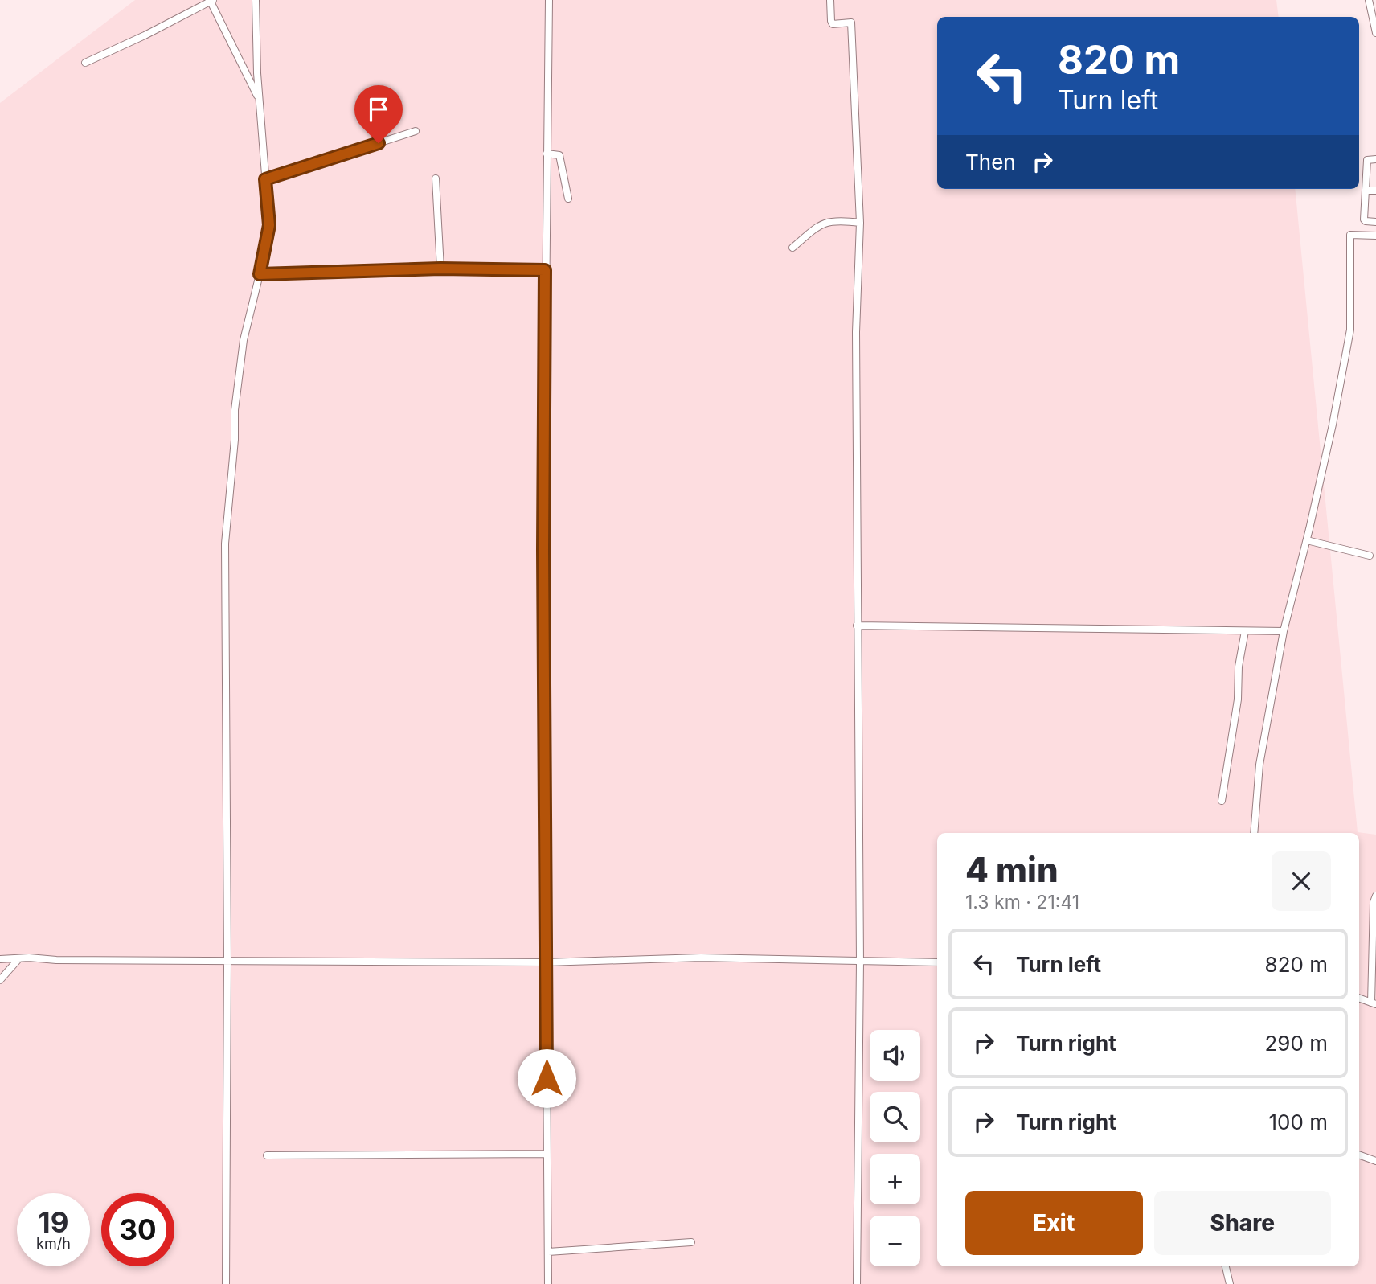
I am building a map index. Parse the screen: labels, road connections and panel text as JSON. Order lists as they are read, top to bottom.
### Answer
{
  "page": {
    "turn": ["820 m", "Turn left"],
    "then": "Then",
    "heading": ["4 min", "1.3 km · 21:41"],
    "list": [
      {
        "name": "Turn left",
        "value": "820 m"
      },
      {
        "name": "Turn right",
        "value": "290 m"
      },
      {
        "name": "Turn right",
        "value": "100 m"
      }
    ],
    "map_buttons": ["+", "−"],
    "buttons": ["Exit", "Share"],
    "speed": "19 km/h",
    "limit": "30"
  }
}
